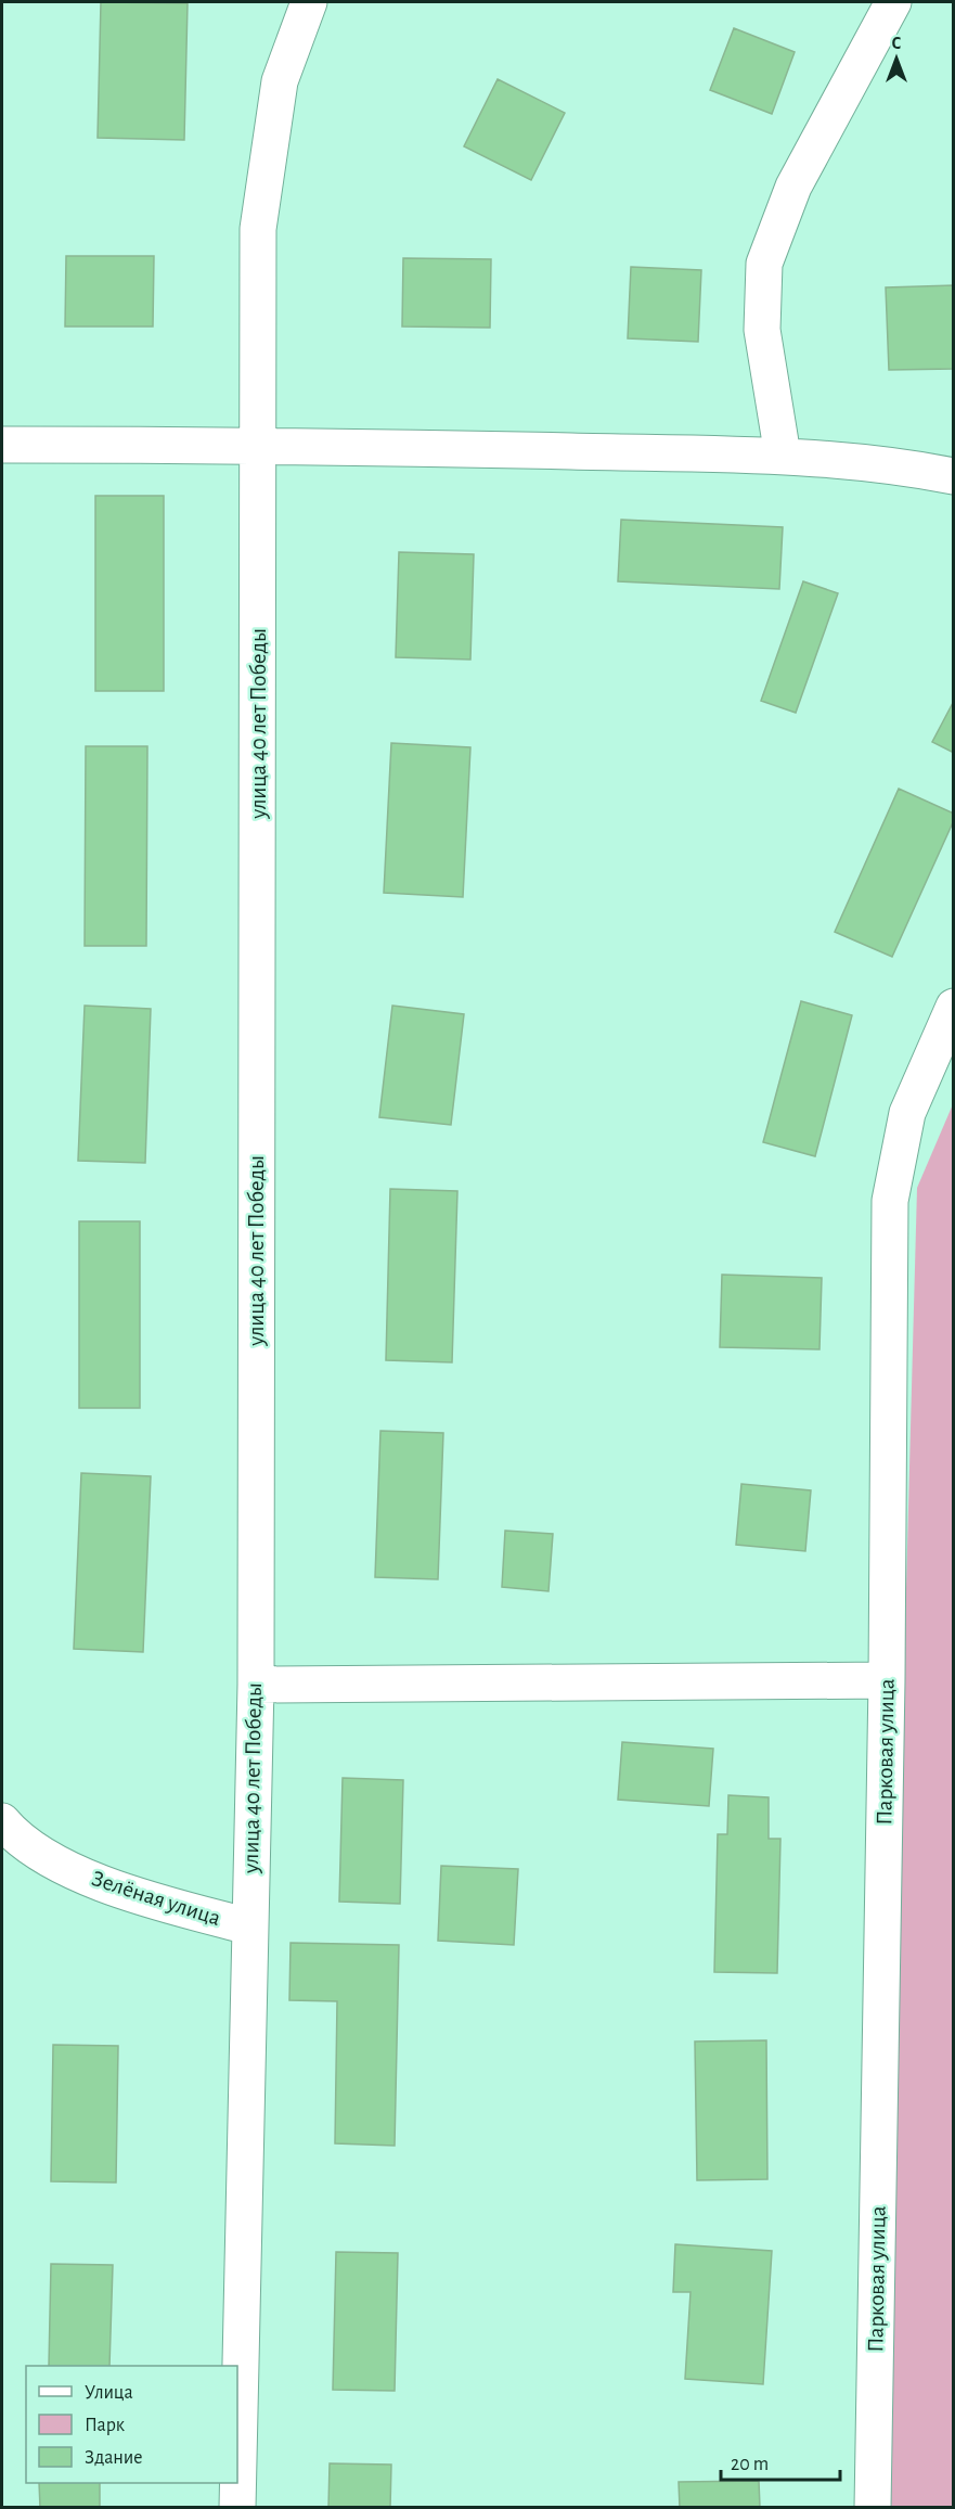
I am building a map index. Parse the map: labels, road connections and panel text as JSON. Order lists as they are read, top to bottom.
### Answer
{
  "streets": {
    "street": ["улица 40 лет Победы", "Парковая улица", "Зелёная улица"]
  },
  "crossings": [
    ["улица 40 лет Победы", "Зелёная улица"]
  ],
  "legend": ["Улица", "Парк", "Здание"],
  "scale_bar": "20 m",
  "north": "top"
}
